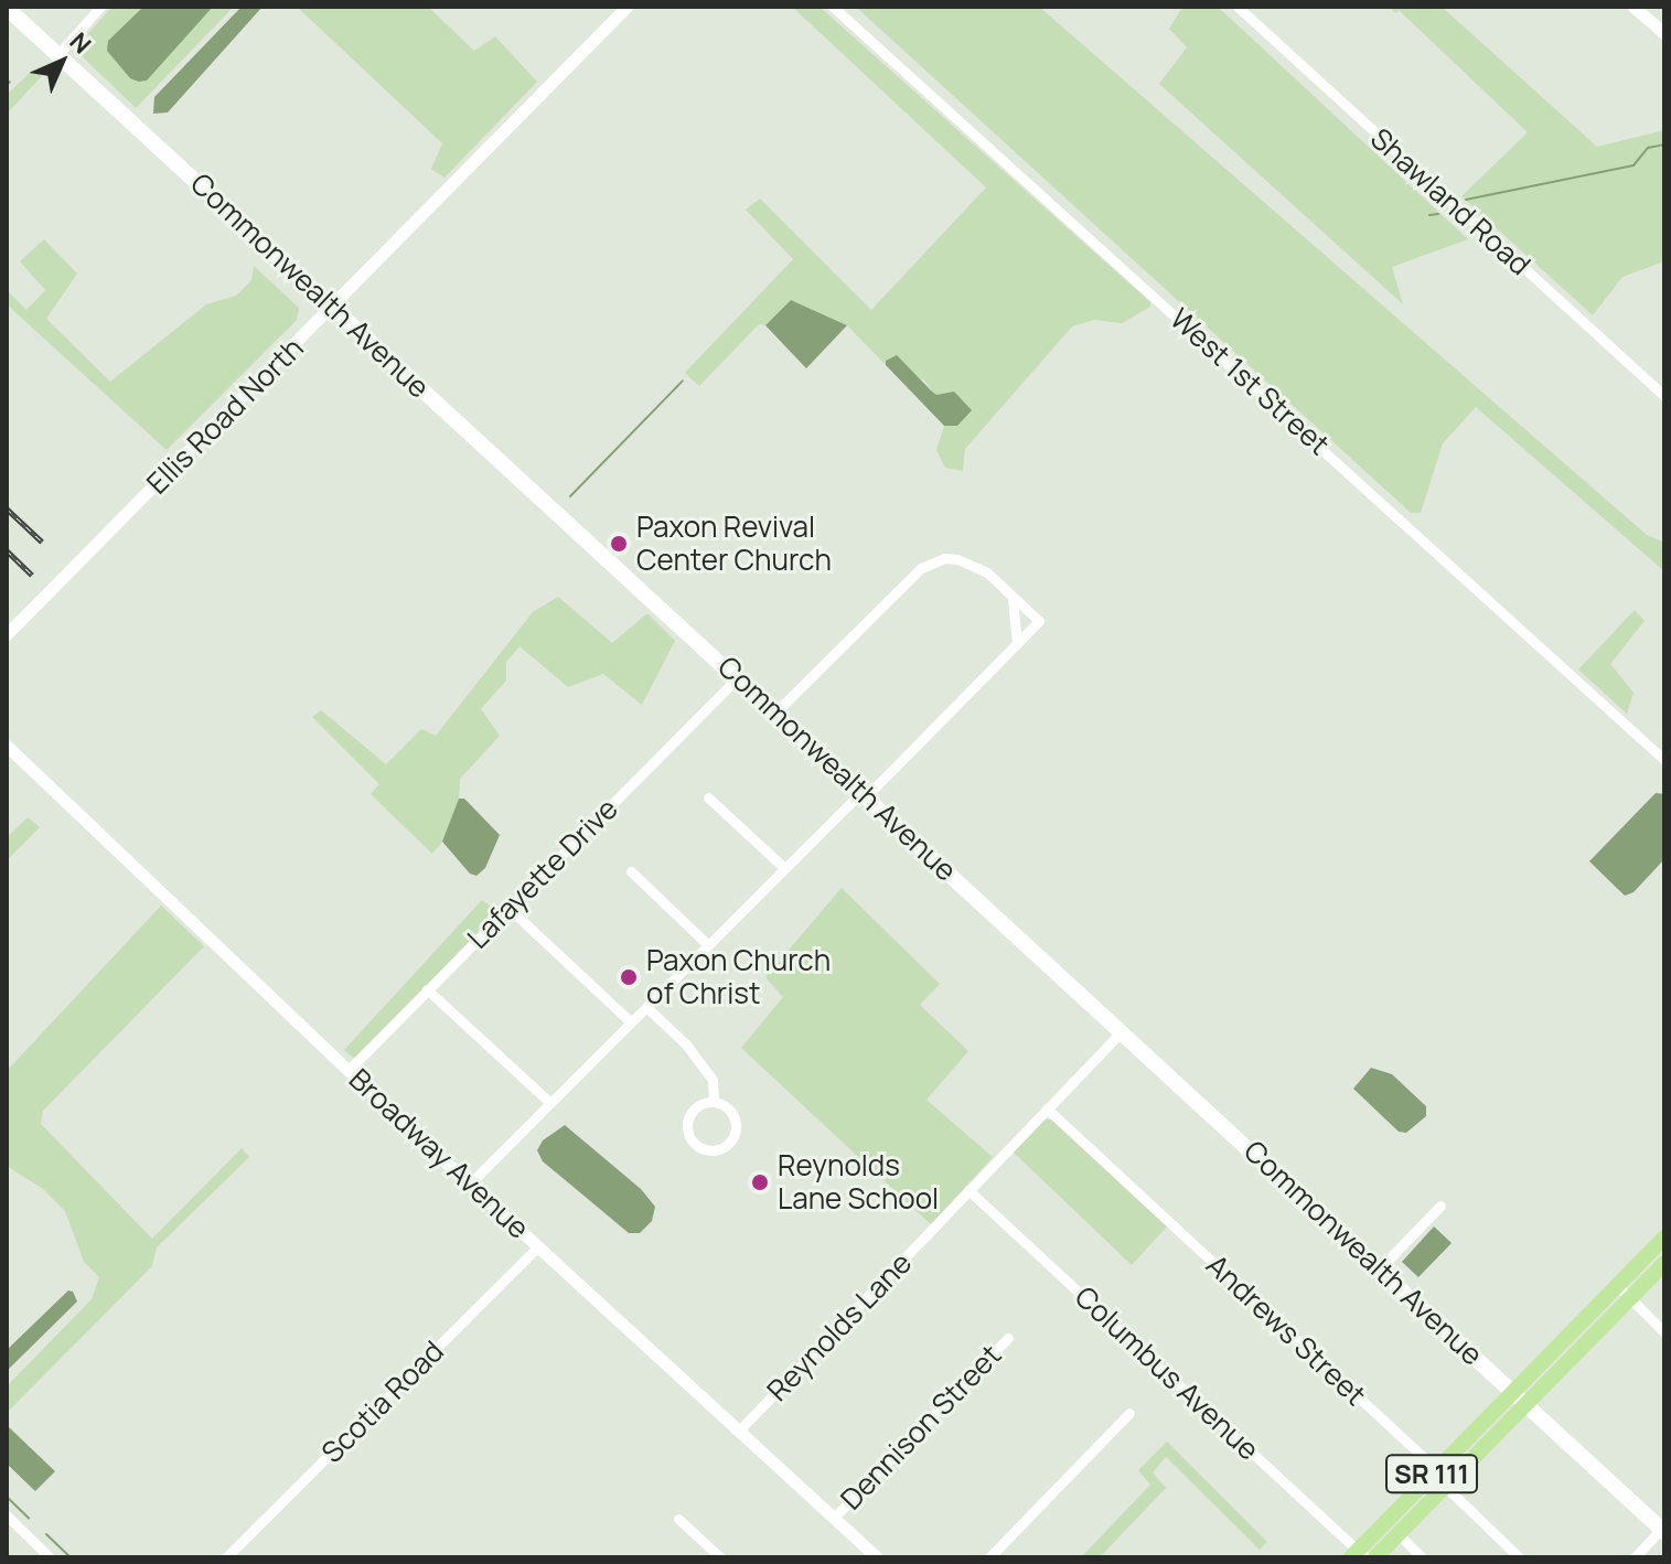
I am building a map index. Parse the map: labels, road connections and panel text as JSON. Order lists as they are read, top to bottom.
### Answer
{
  "streets": {
    "main road": ["Commonwealth Avenue", "SR 111"],
    "street": [
      "Shawland Road",
      "West 1st Street",
      "Ellis Road North",
      "Lafayette Drive",
      "Broadway Avenue",
      "Reynolds Lane",
      "Andrews Street",
      "Columbus Avenue",
      "Scotia Road",
      "Dennison Street"
    ]
  },
  "crossings": [
    ["Commonwealth Avenue", "Ellis Road North"],
    ["Commonwealth Avenue", "Lafayette Drive"],
    ["Commonwealth Avenue", "Reynolds Lane"],
    ["Commonwealth Avenue", "SR 111"],
    ["Lafayette Drive", "Broadway Avenue"],
    ["Broadway Avenue", "Reynolds Lane"],
    ["Broadway Avenue", "Scotia Road"],
    ["Broadway Avenue", "Dennison Street"],
    ["Reynolds Lane", "Andrews Street"],
    ["Reynolds Lane", "Columbus Avenue"],
    ["Andrews Street", "SR 111"],
    ["Columbus Avenue", "SR 111"]
  ],
  "places": ["Paxon Revival Center Church", "Paxon Church of Christ", "Reynolds Lane School"],
  "north": "top right"
}
